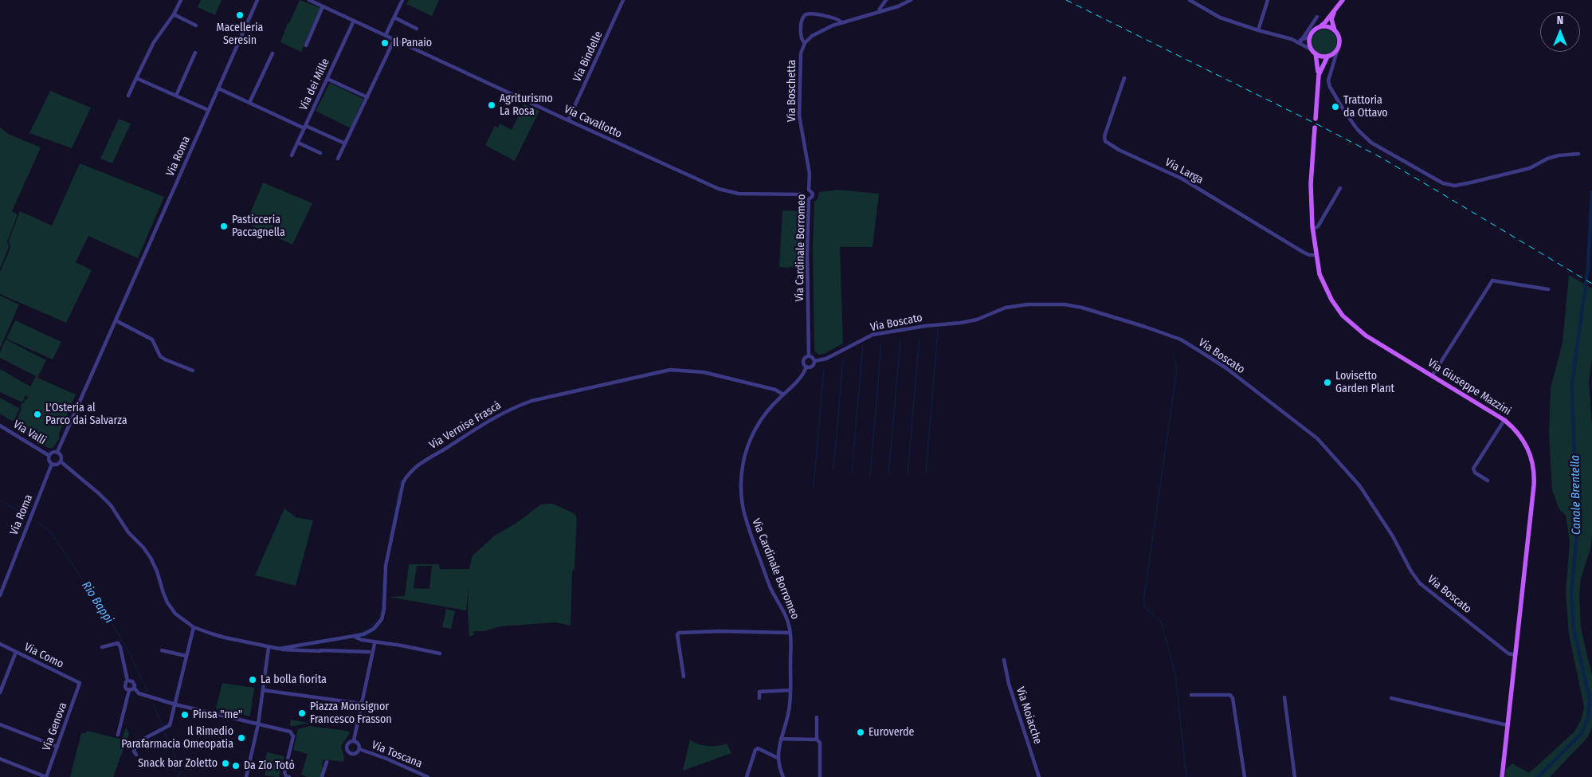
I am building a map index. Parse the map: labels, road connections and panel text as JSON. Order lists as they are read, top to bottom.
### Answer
{
  "streets": {
    "main road": ["Via Giuseppe Mazzini"],
    "street": [
      "Via Bindelle",
      "Via dei Mille",
      "Via Boschetta",
      "Via Cavallotto",
      "Via Roma",
      "Via Larga",
      "Via Cardinale Borromeo",
      "Via Boscato",
      "Via Vernise Frascà",
      "Via Valli",
      "Via Como",
      "Via Moiacche",
      "Via Genova",
      "Via Toscana"
    ]
  },
  "crossings": [
    ["Via Bindelle", "Via Cavallotto"],
    ["Via dei Mille", "Via Cavallotto"],
    ["Via Boschetta", "Via Cavallotto"],
    ["Via Boschetta", "Via Cardinale Borromeo"],
    ["Via Cavallotto", "Via Cardinale Borromeo"],
    ["Via Roma", "Via Vernise Frascà"],
    ["Via Roma", "Via Valli"],
    ["Via Larga", "Via Giuseppe Mazzini"],
    ["Via Cardinale Borromeo", "Via Boscato"],
    ["Via Cardinale Borromeo", "Via Vernise Frascà"],
    ["Via Boscato", "Via Giuseppe Mazzini"],
    ["Via Vernise Frascà", "Via Valli"],
    ["Via Como", "Via Genova"]
  ],
  "water": ["Canale Brentella", "Rio Bappi"],
  "places": [
    "Macelleria Seresin",
    "Il Panaio",
    "Agriturismo La Rosa",
    "Trattoria da Ottavo",
    "Pasticceria Paccagnella",
    "Lovisetto Garden Plant",
    "L'Osteria al Parco dai Salvarza",
    "La bolla fiorita",
    "Piazza Monsignor Francesco Frasson",
    "Pinsa \"me\"",
    "Euroverde",
    "Il Rimedio Parafarmacia Omeopatia",
    "Snack bar Zoletto",
    "Da Zio Totò"
  ],
  "north": "top"
}
